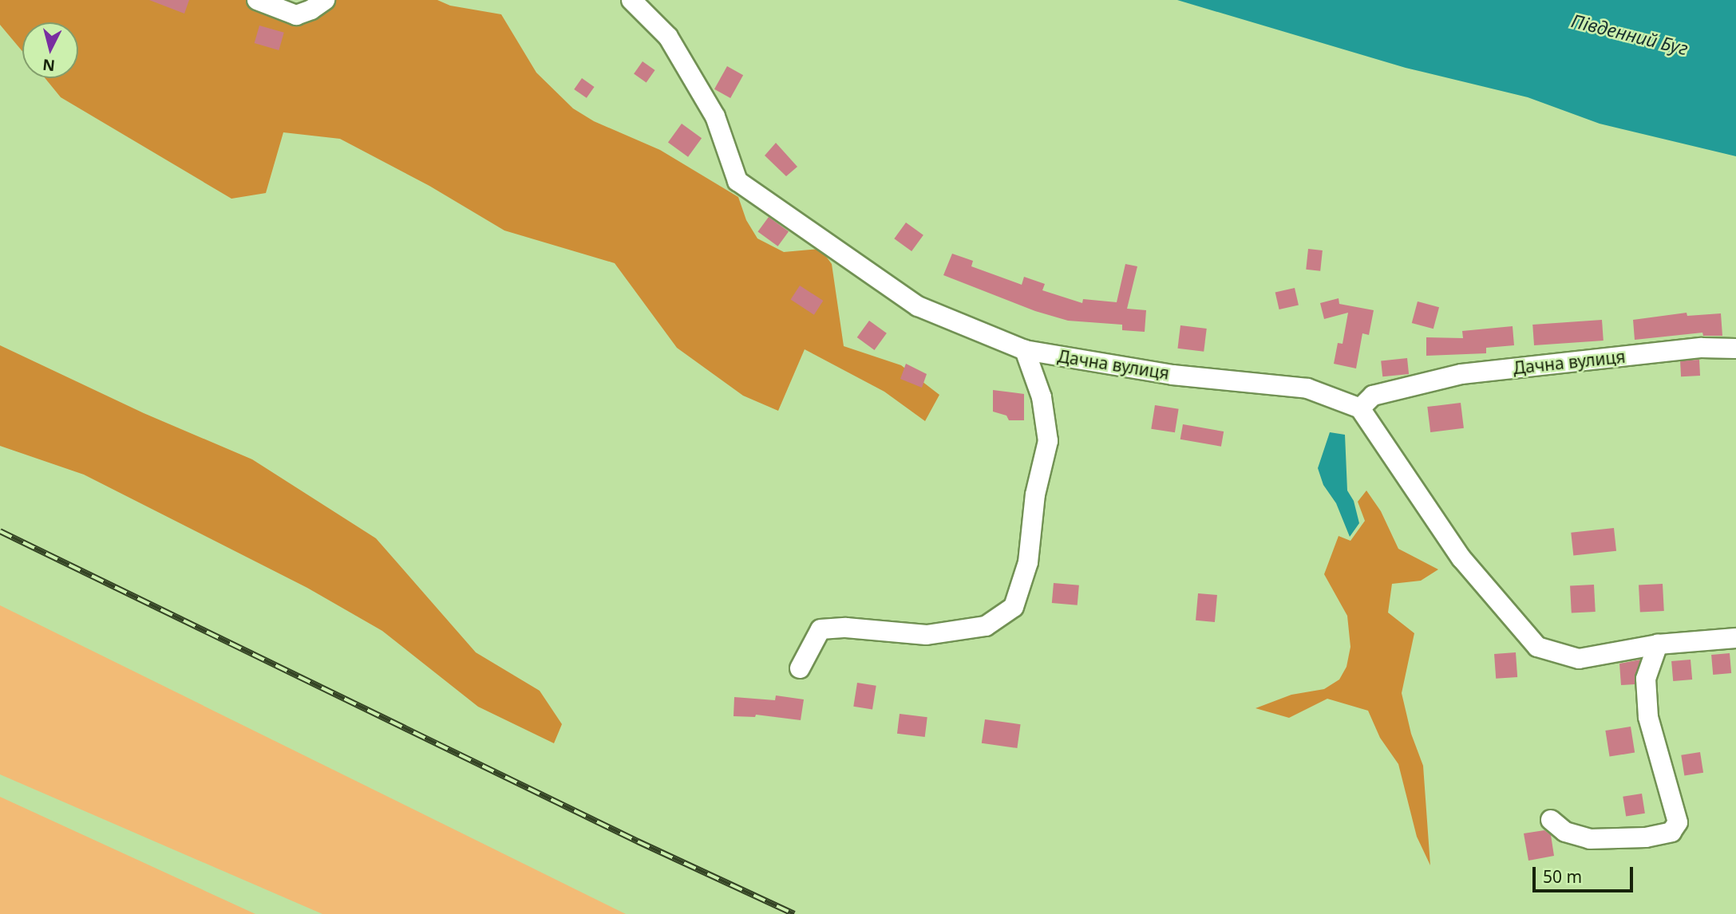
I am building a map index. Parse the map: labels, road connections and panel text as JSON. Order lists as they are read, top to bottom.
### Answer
{
  "streets": {
    "street": ["Дачна вулиця"]
  },
  "water": ["Південний Буг"],
  "scale_bar": "50 m",
  "north": "bottom"
}
